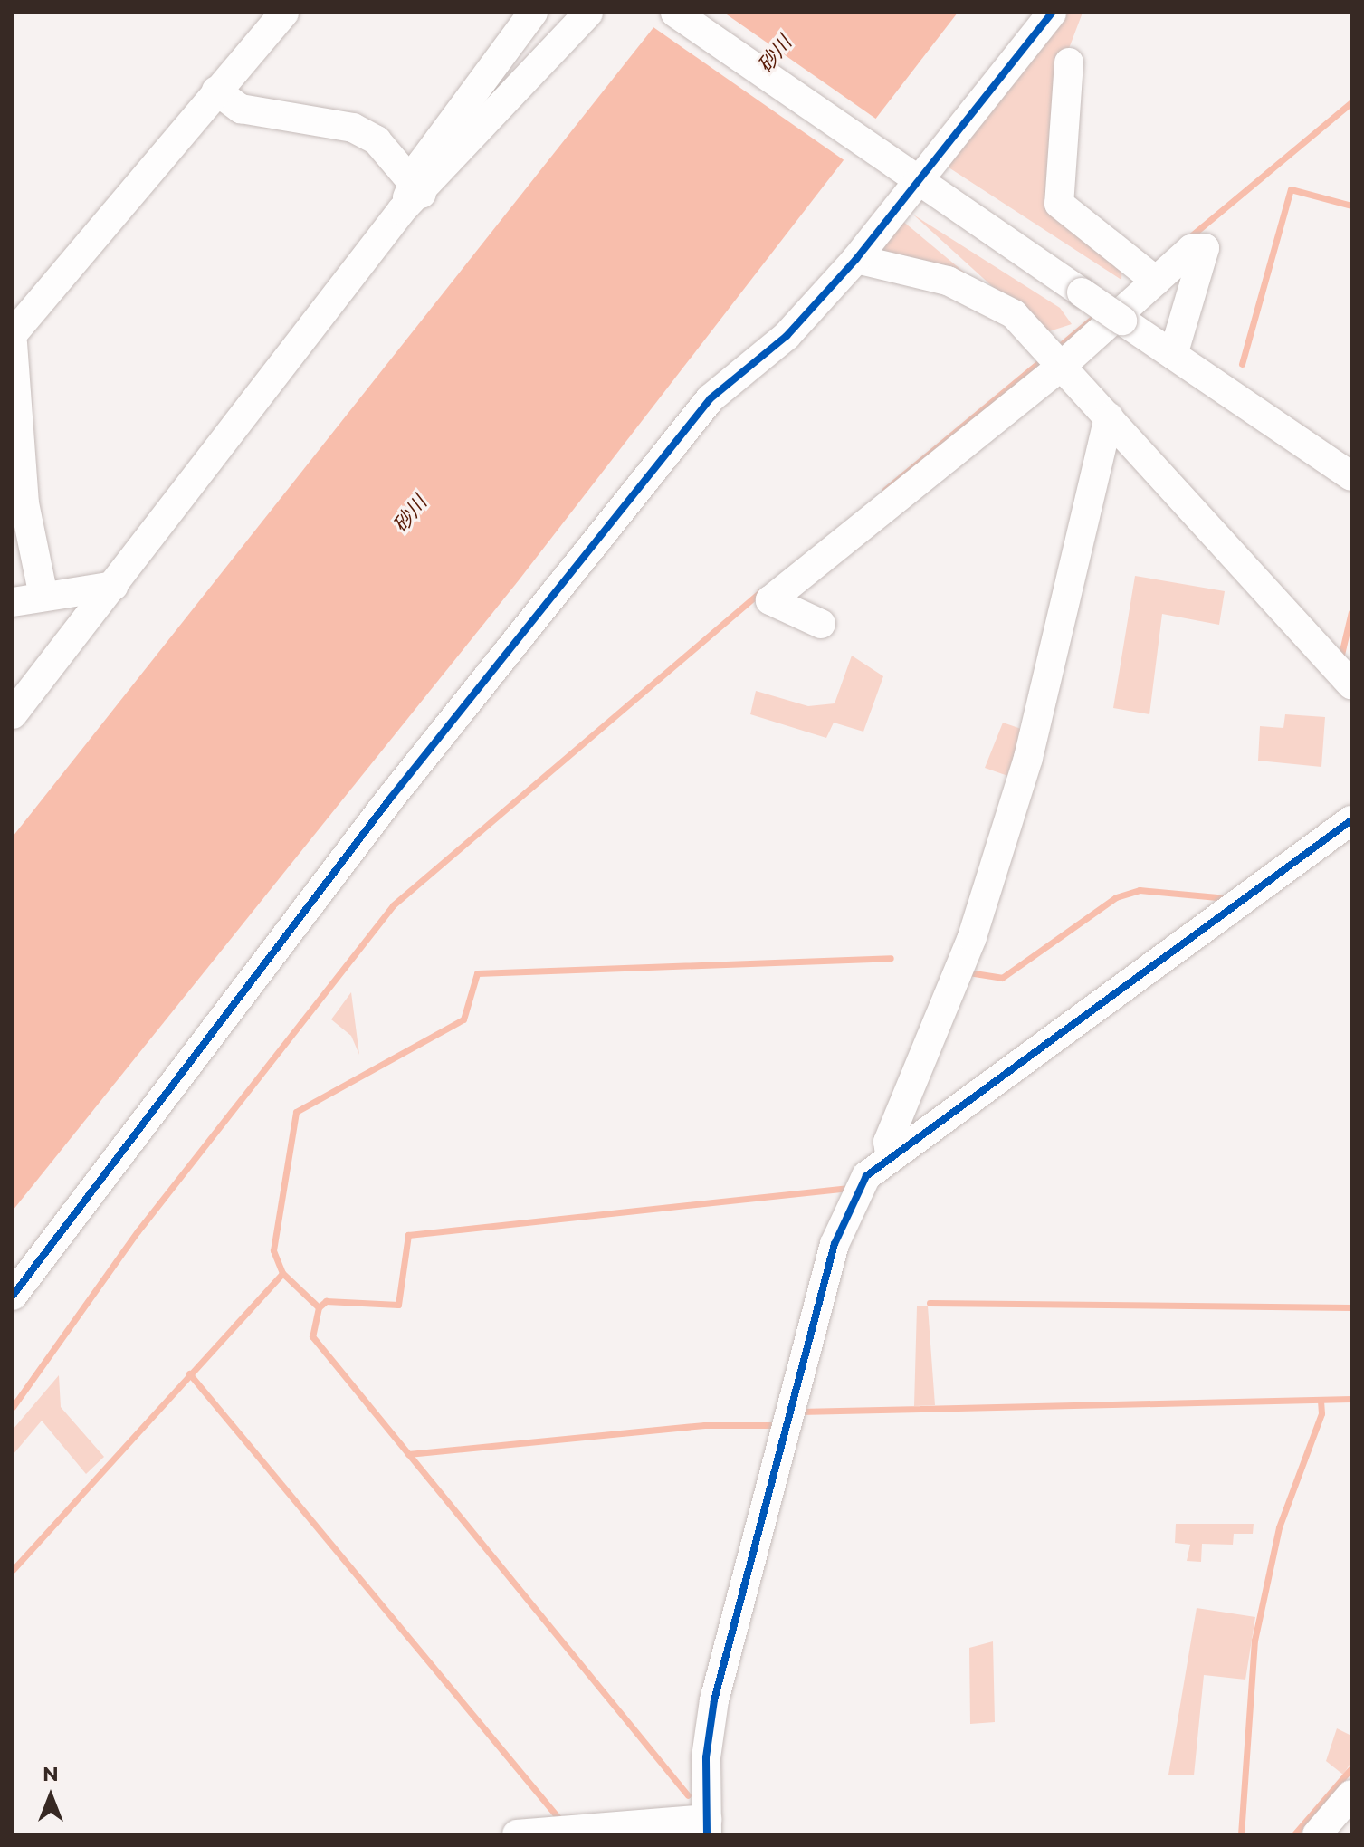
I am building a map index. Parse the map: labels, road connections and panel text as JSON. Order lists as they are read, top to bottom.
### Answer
{
  "water": ["砂川"],
  "north": "top"
}
